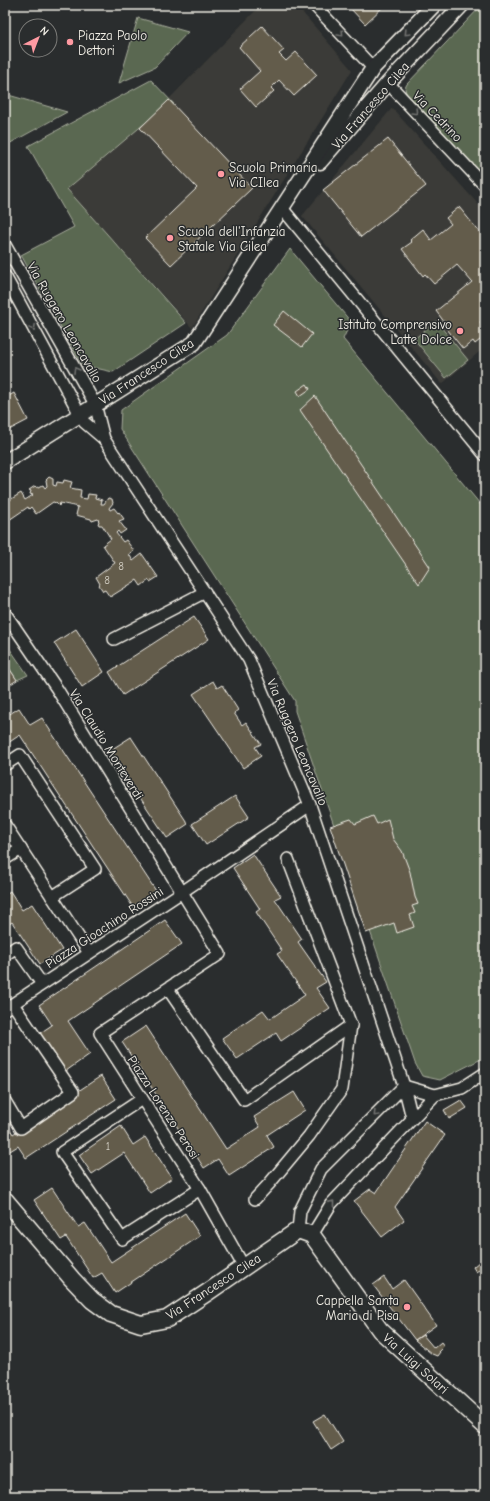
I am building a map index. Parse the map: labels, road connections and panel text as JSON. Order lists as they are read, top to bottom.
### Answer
{
  "streets": {
    "main road": ["Via Francesco Cilea", "Via Luigi Solari"],
    "street": [
      "Via Cedrino",
      "Via Ruggero Leoncavallo",
      "Via Claudio Monteverdi",
      "Piazza Gioachino Rossini",
      "Piazza Lorenzo Perosi"
    ]
  },
  "crossings": [
    ["Via Francesco Cilea", "Via Cedrino"],
    ["Via Francesco Cilea", "Via Ruggero Leoncavallo"],
    ["Via Francesco Cilea", "Piazza Lorenzo Perosi"],
    ["Via Francesco Cilea", "Via Luigi Solari"],
    ["Via Claudio Monteverdi", "Piazza Gioachino Rossini"],
    ["Via Claudio Monteverdi", "Piazza Lorenzo Perosi"],
    ["Piazza Gioachino Rossini", "Piazza Lorenzo Perosi"]
  ],
  "one_way": ["Via Cedrino"],
  "places": [
    "Piazza Paolo Dettori",
    "Scuola Primaria Via CIlea",
    "Scuola dell'Infanzia Statale Via Cilea",
    "Istituto Comprensivo Latte Dolce",
    "Cappella Santa Maria di Pisa"
  ],
  "house_numbers": ["8", "8", "1"],
  "north": "top right"
}
